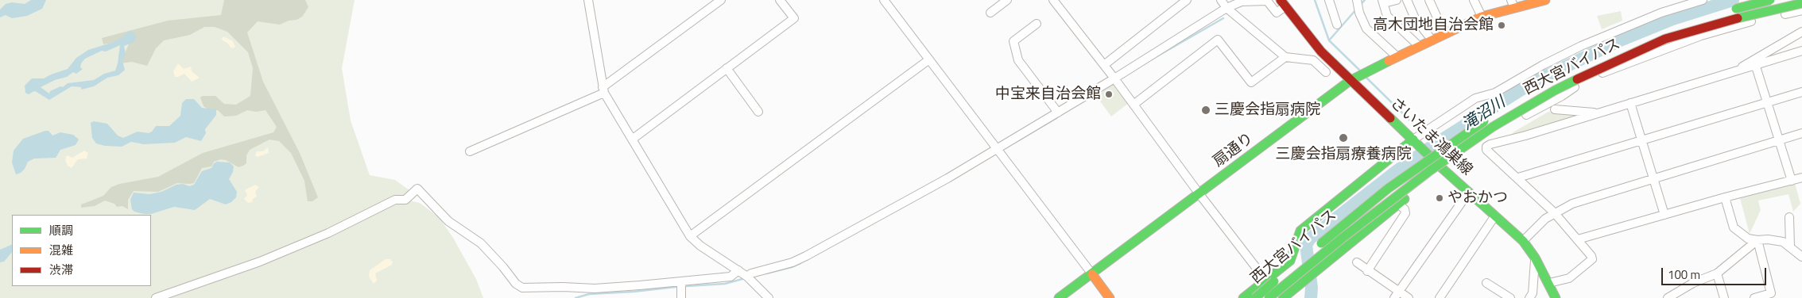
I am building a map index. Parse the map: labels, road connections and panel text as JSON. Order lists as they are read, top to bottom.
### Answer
{
  "streets": {
    "main road": ["西大宮バイパス", "さいたま鴻巣線", "扇通り"]
  },
  "crossings": [
    ["さいたま鴻巣線", "扇通り"]
  ],
  "water": ["滝沼川"],
  "places": [
    "高木団地自治会館",
    "中宝来自治会館",
    "三慶会指扇病院",
    "三慶会指扇療養病院",
    "やおかつ"
  ],
  "legend": ["順調", "混雑", "渋滞"],
  "scale_bar": "100 m"
}
